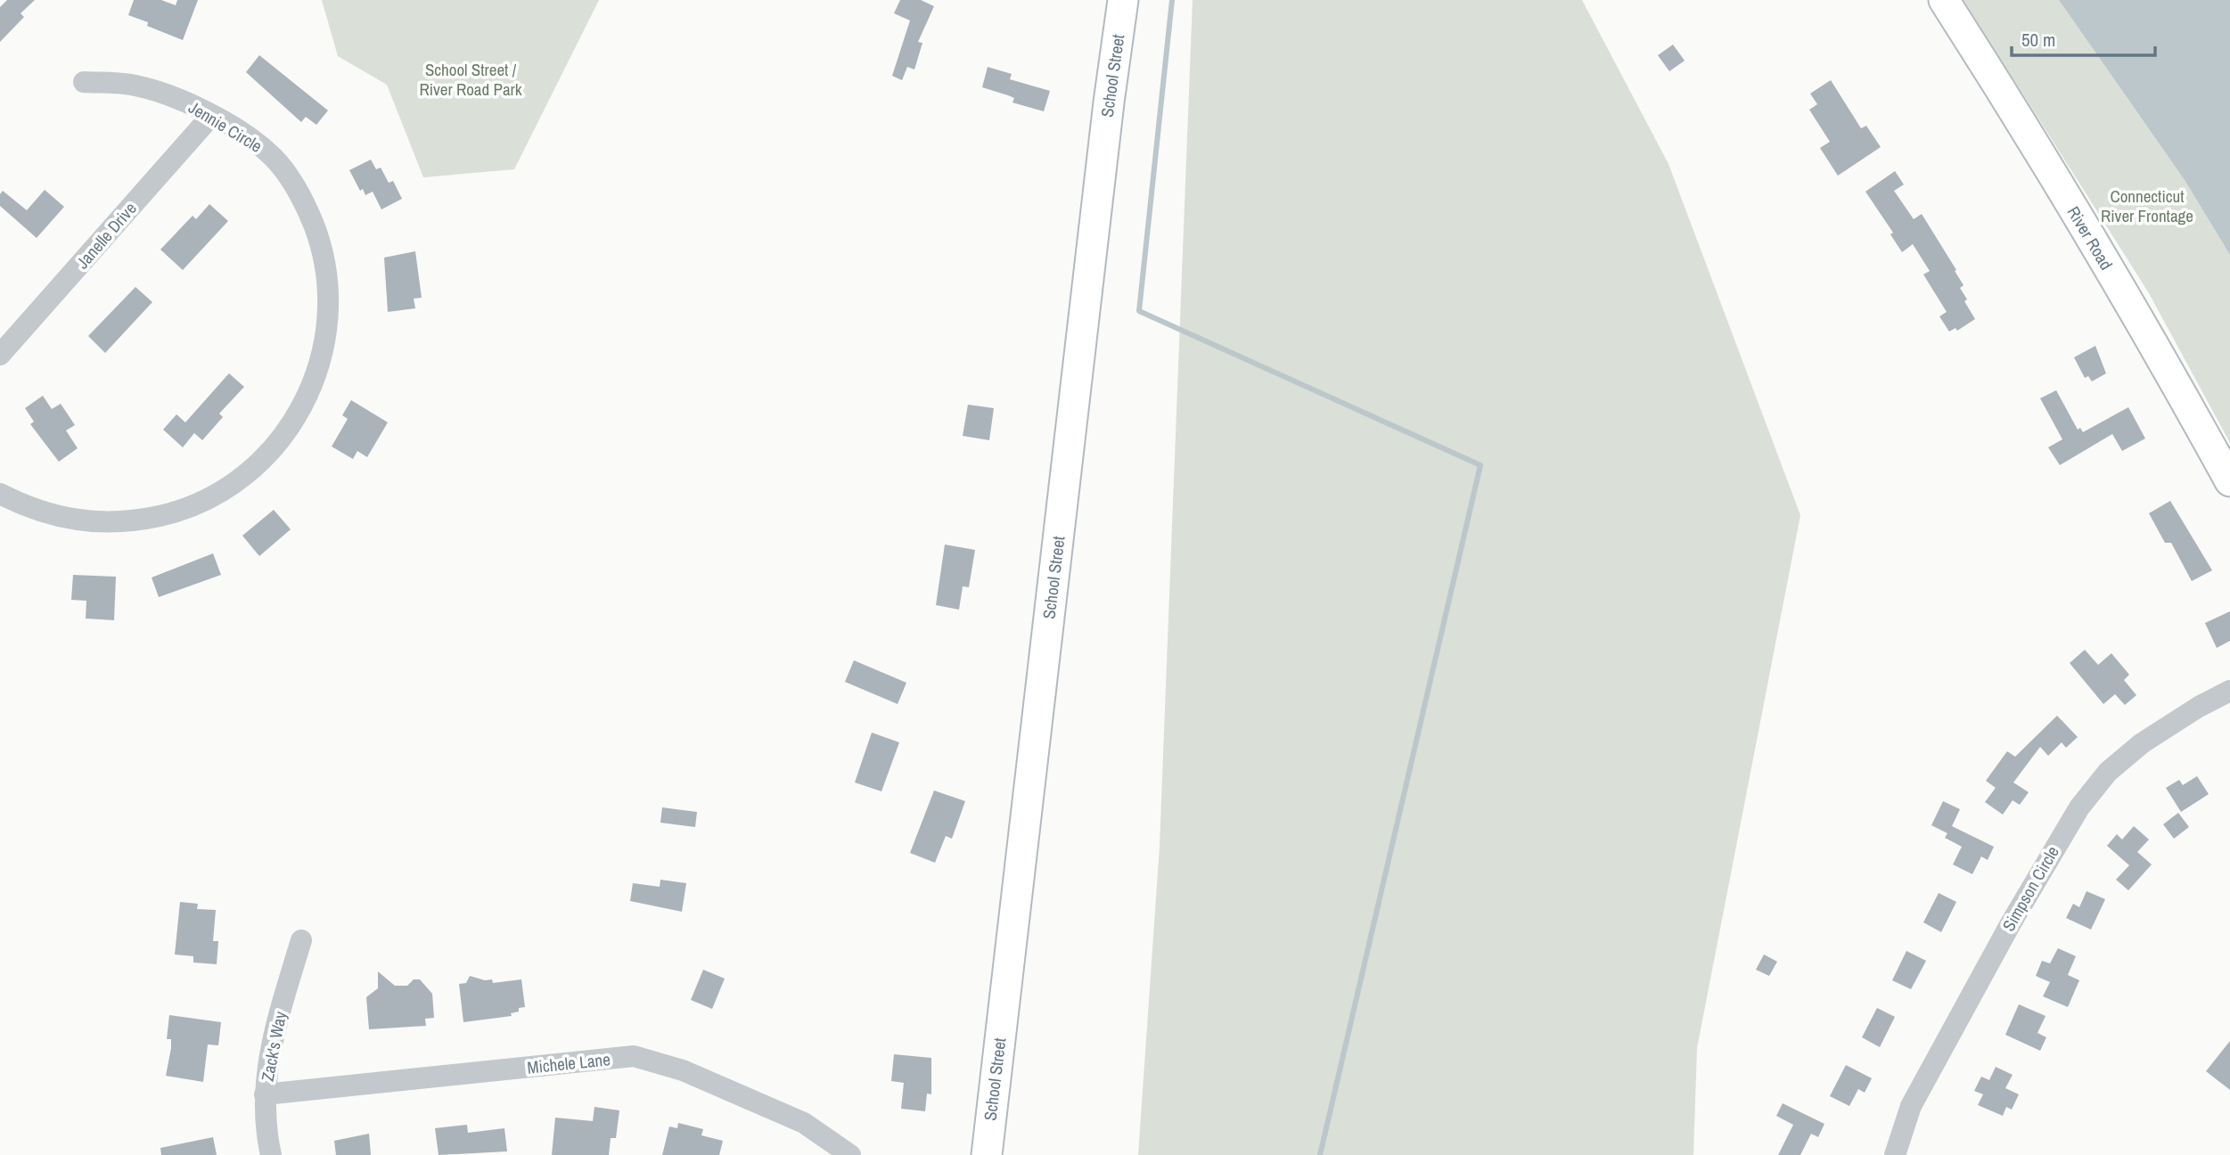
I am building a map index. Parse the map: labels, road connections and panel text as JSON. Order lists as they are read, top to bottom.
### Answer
{
  "streets": {
    "street": [
      "School Street",
      "Jennie Circle",
      "Janelle Drive",
      "River Road",
      "Simpson Circle",
      "Zack's Way",
      "Michele Lane"
    ]
  },
  "crossings": [
    ["Jennie Circle", "Janelle Drive"],
    ["Zack's Way", "Michele Lane"]
  ],
  "parks": ["School Street / River Road Park", "Connecticut River Frontage"],
  "scale_bar": "50 m"
}
